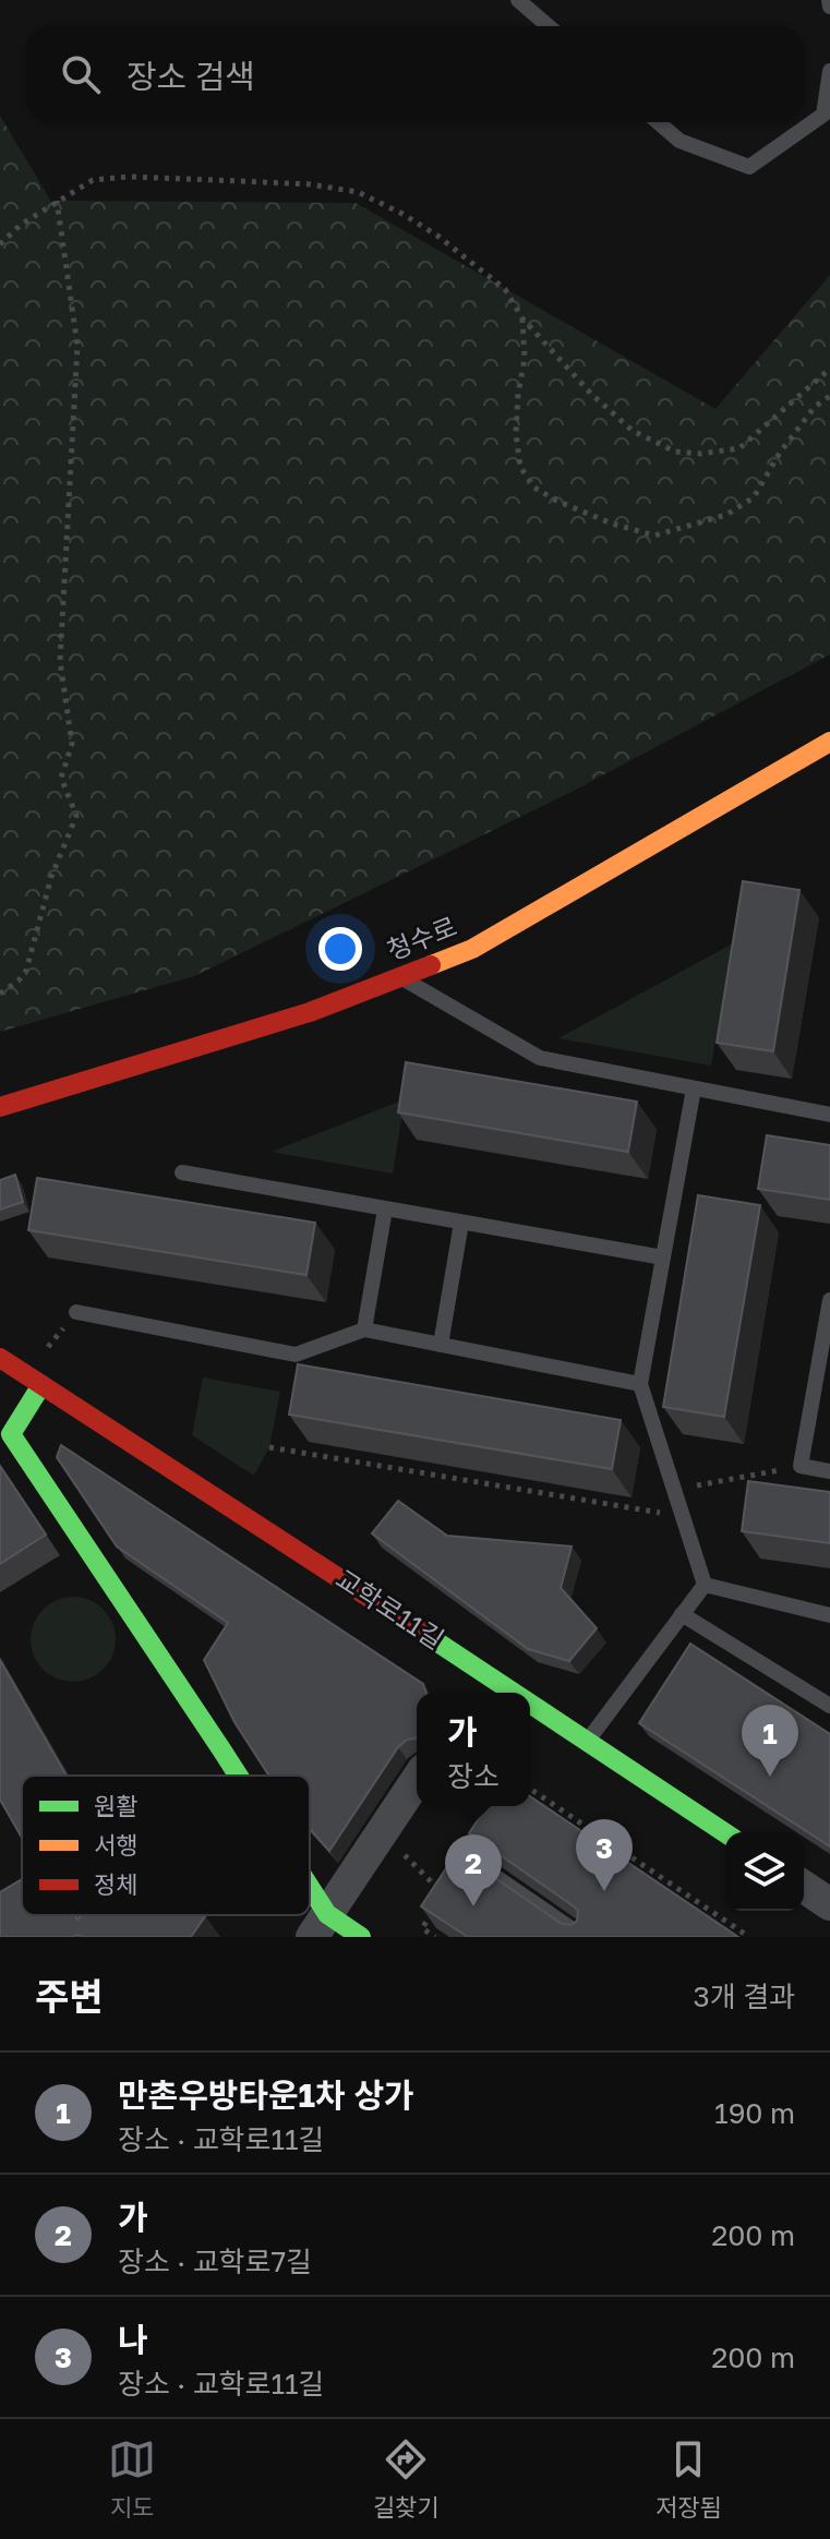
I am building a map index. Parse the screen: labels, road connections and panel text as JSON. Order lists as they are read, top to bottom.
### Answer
{
  "streets": {
    "street": ["청수로", "교학로11길"]
  },
  "legend": ["원활", "서행", "정체"],
  "page": {
    "search": "장소 검색",
    "popup": ["가", "장소"],
    "pins": ["1", "3", "2"],
    "heading": ["주변", "3개 결과"],
    "list": [
      {
        "mark": "1",
        "name": "만촌우방타운1차 상가",
        "note": "장소 · 교학로11길",
        "value": "190 m"
      },
      {
        "mark": "2",
        "name": "가",
        "note": "장소 · 교학로7길",
        "value": "200 m"
      },
      {
        "mark": "3",
        "name": "나",
        "note": "장소 · 교학로11길",
        "value": "200 m"
      }
    ],
    "nav": ["지도", "길찾기", "저장됨"]
  }
}
